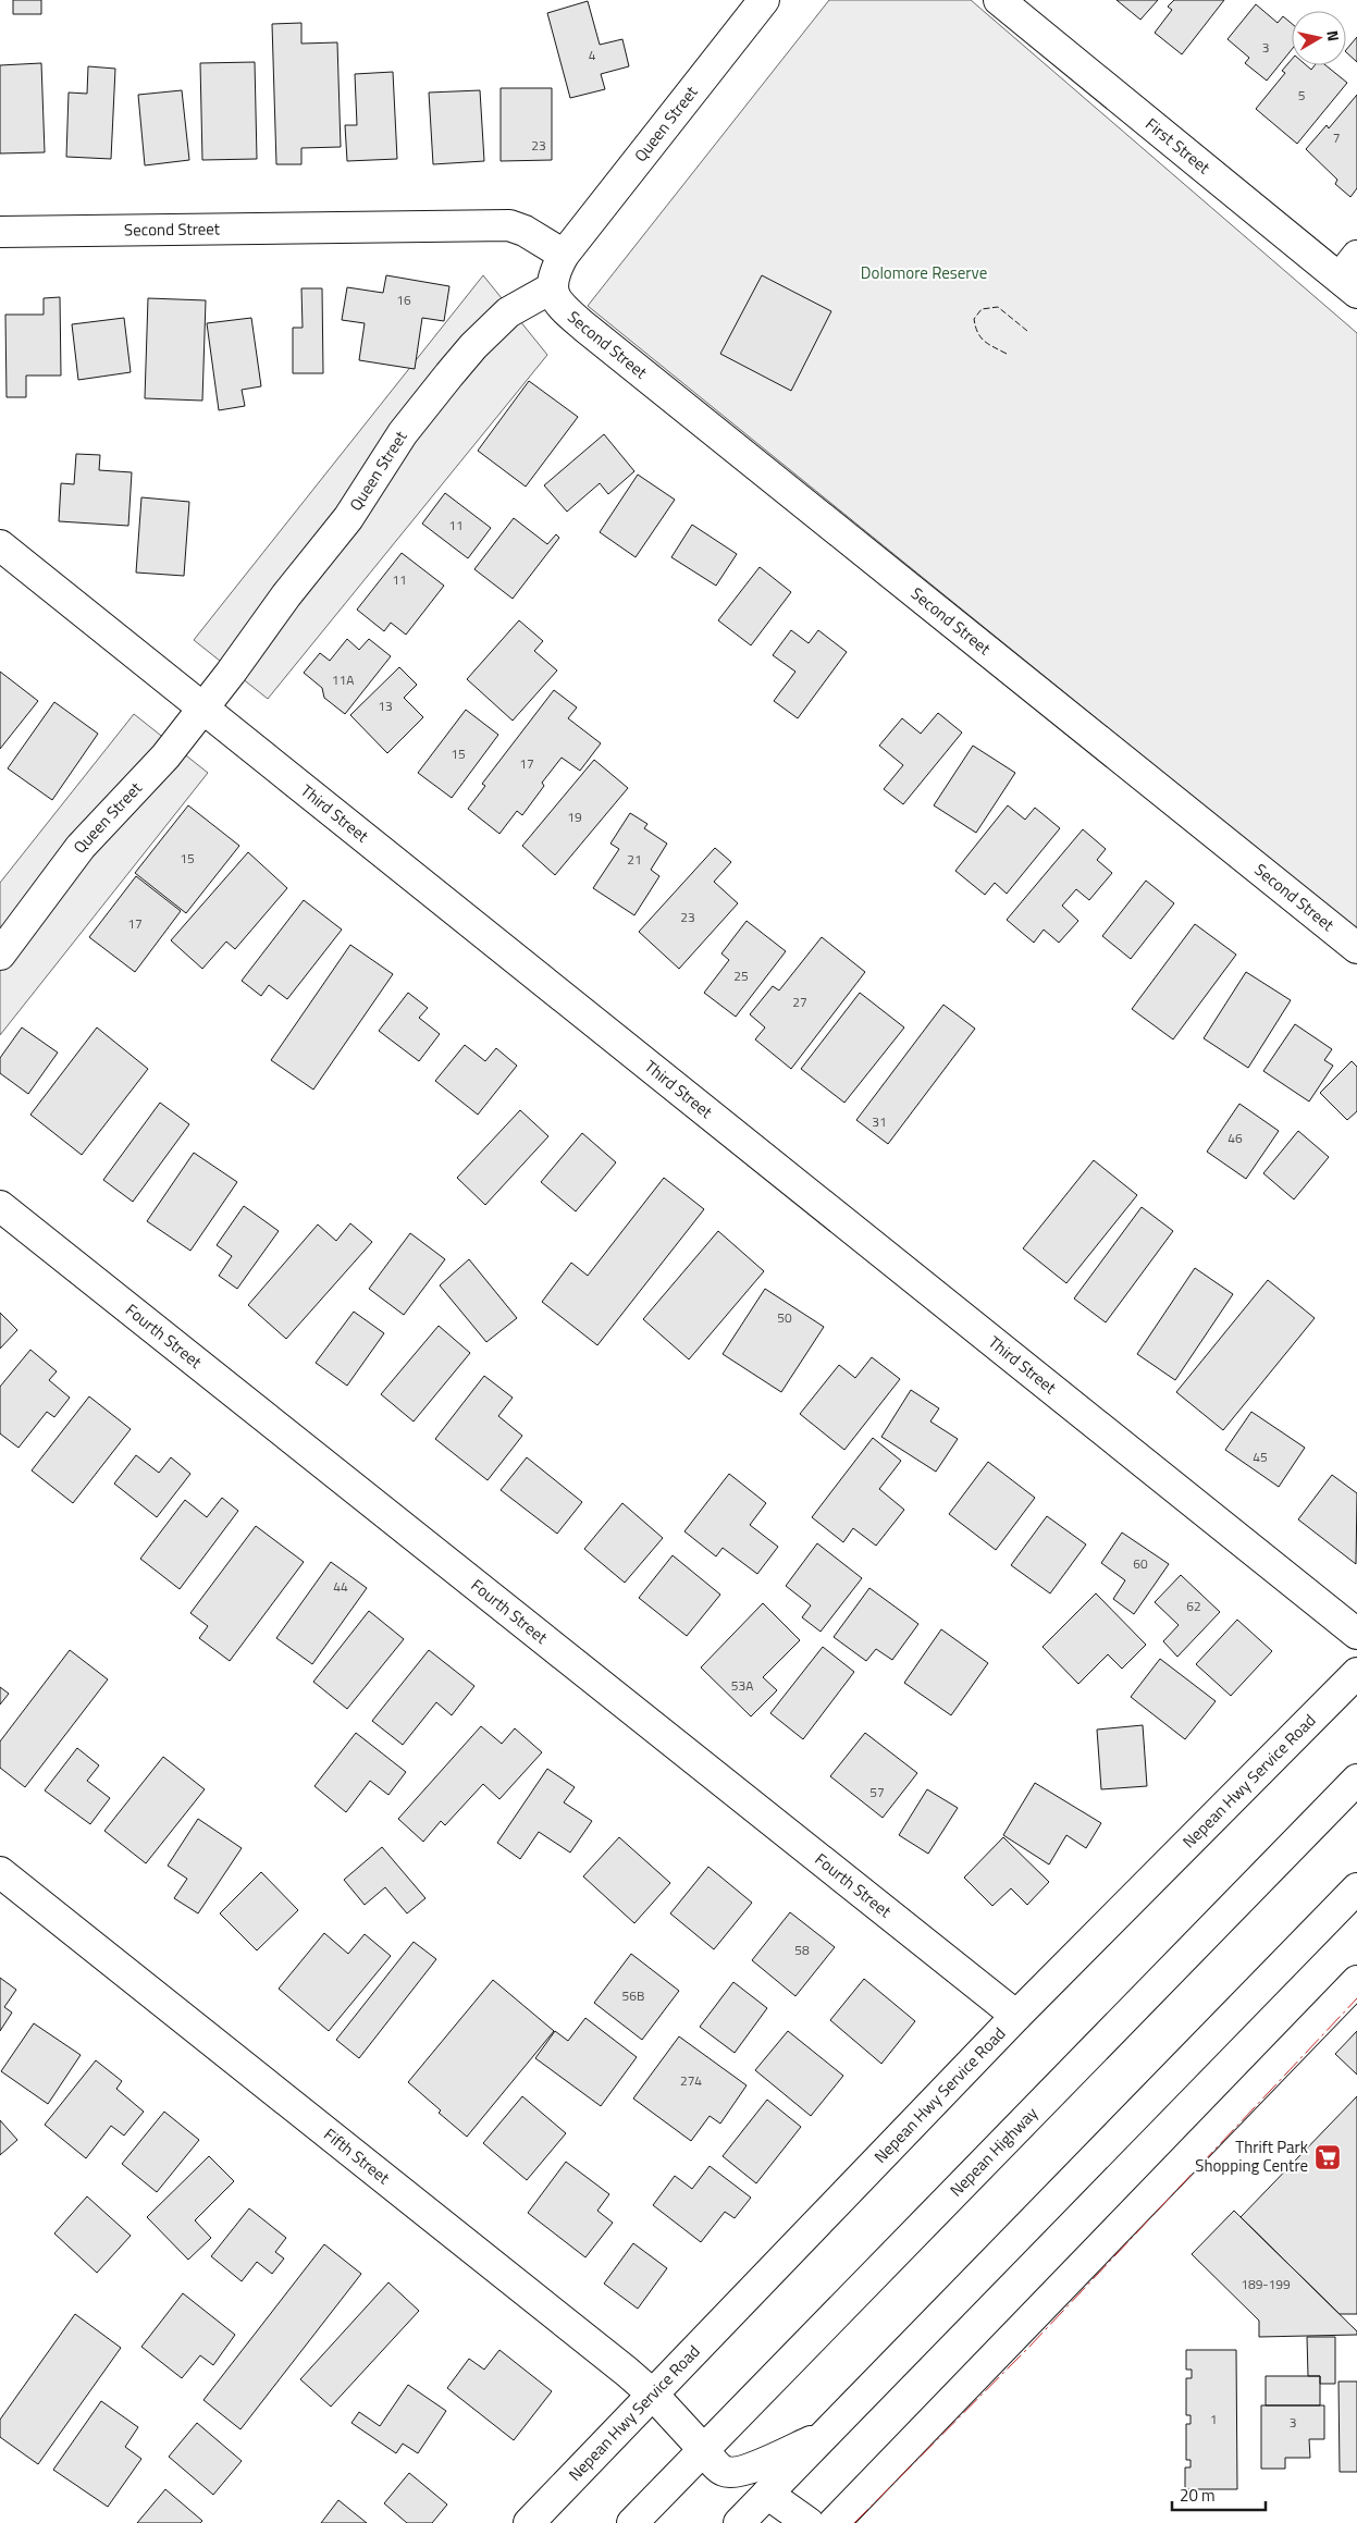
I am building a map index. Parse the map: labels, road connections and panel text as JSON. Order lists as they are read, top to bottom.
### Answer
{
  "streets": {
    "main road": [
      "Queen Street",
      "First Street",
      "Second Street",
      "Third Street",
      "Fourth Street",
      "Nepean Hwy Service Road",
      "Nepean Highway",
      "Fifth Street"
    ]
  },
  "crossings": [
    ["Queen Street", "Second Street"],
    ["Queen Street", "Third Street"],
    ["Fourth Street", "Nepean Hwy Service Road"],
    ["Nepean Hwy Service Road", "Fifth Street"],
    ["Nepean Highway", "Fifth Street"]
  ],
  "parks": ["Dolomore Reserve"],
  "places": {
    "supermarket": ["Thrift Park Shopping Centre"]
  },
  "house_numbers": [
    "3",
    "4",
    "5",
    "7",
    "23",
    "16",
    "11",
    "11",
    "11A",
    "13",
    "15",
    "17",
    "19",
    "15",
    "21",
    "23",
    "17",
    "25",
    "27",
    "31",
    "46",
    "50",
    "45",
    "60",
    "44",
    "62",
    "53A",
    "57",
    "58",
    "56B",
    "274",
    "189-199",
    "1",
    "3"
  ],
  "scale_bar": "20 m",
  "north": "right"
}
